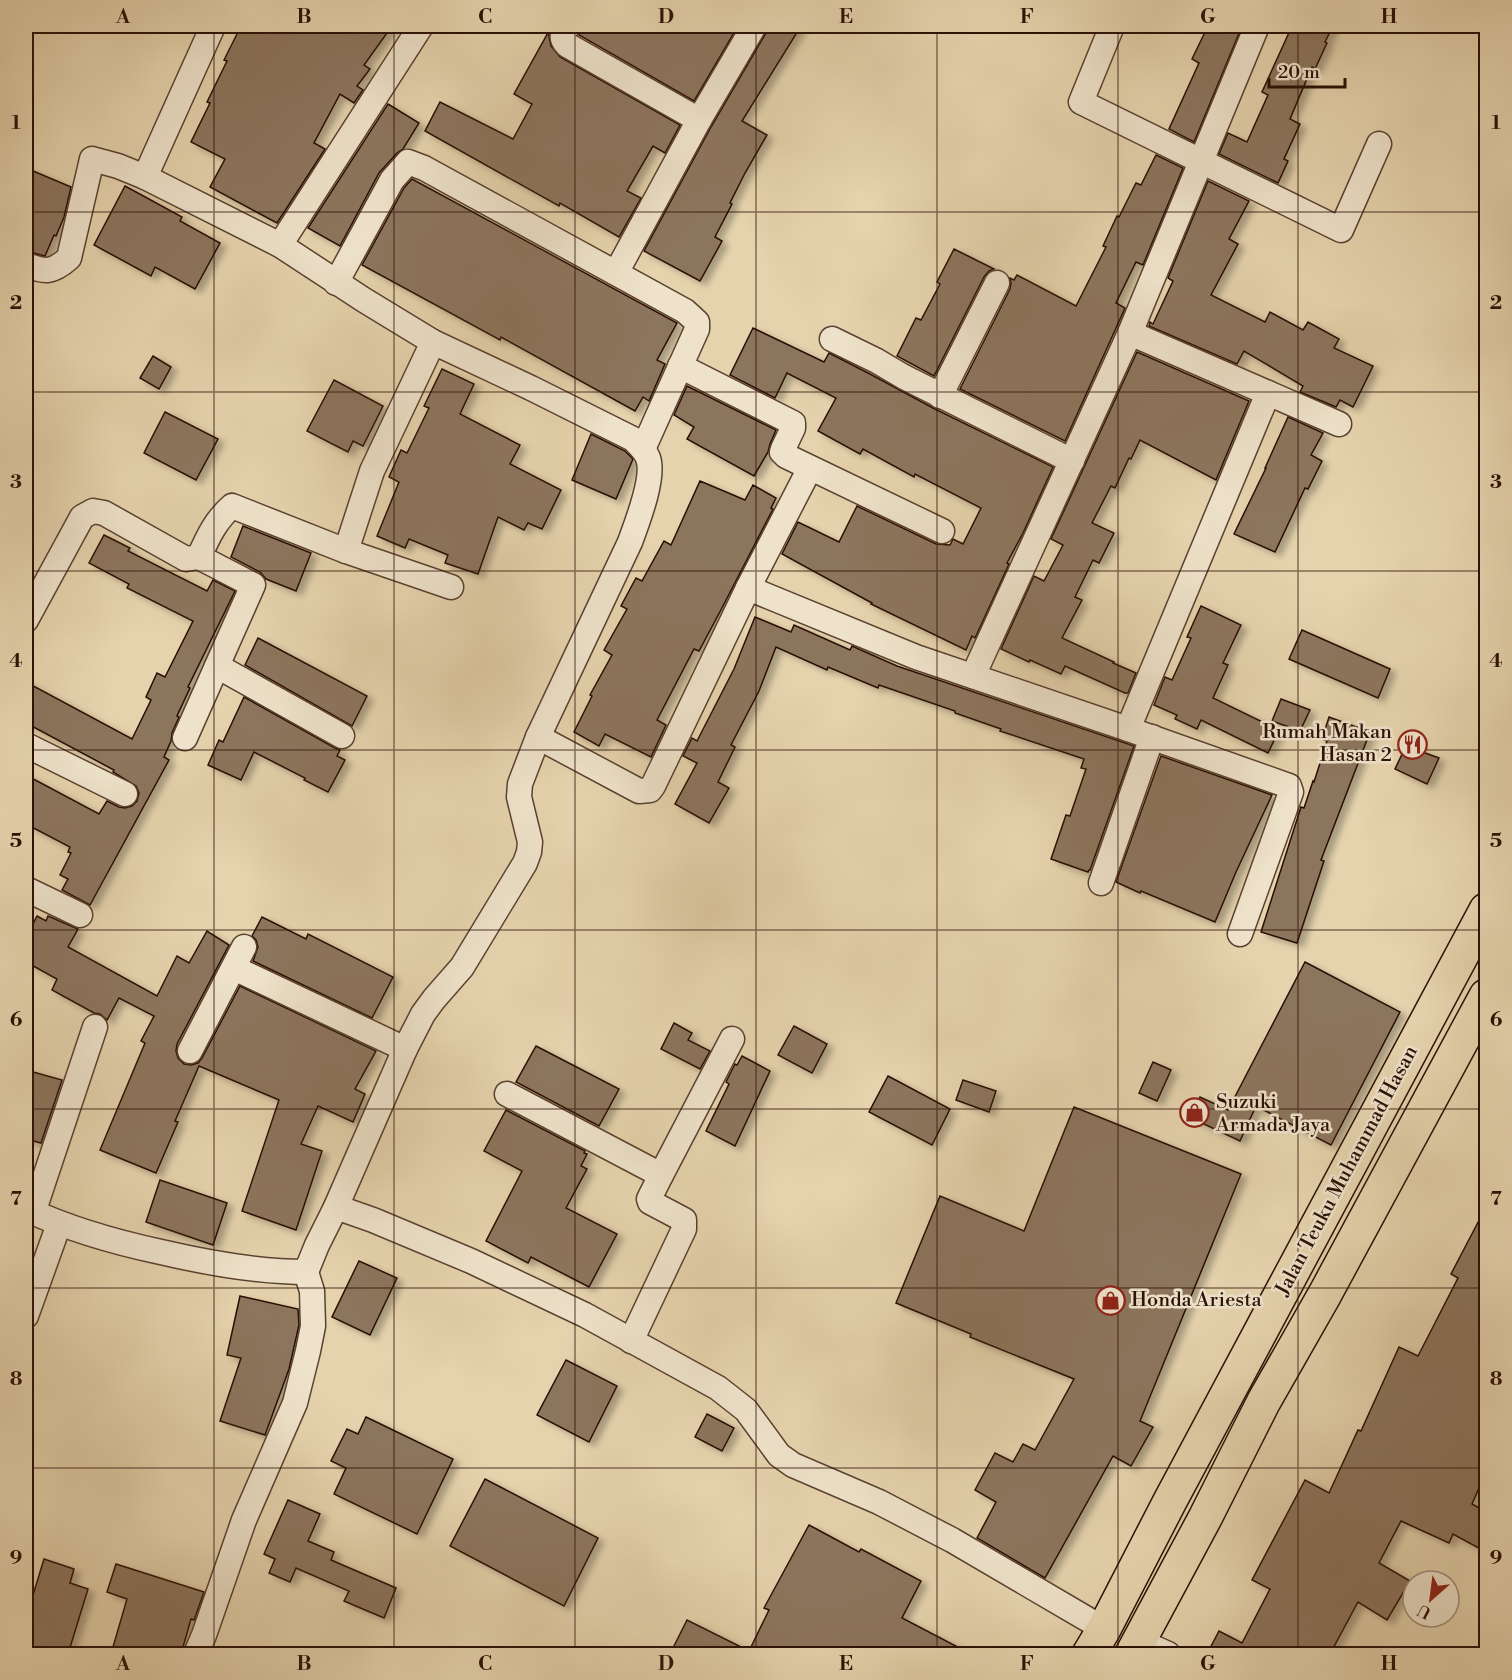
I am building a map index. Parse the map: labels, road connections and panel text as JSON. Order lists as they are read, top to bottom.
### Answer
{
  "streets": {
    "highway": ["Jalan Teuku Muhammad Hasan"]
  },
  "places": {
    "restaurant": ["Rumah Makan Hasan 2"],
    "shop": ["Suzuki Armada Jaya", "Honda Ariesta"]
  },
  "scale_bar": "20 m",
  "north": "bottom left",
  "grid": {
    "columns": [
      "A",
      "B",
      "C",
      "D",
      "E",
      "F",
      "G",
      "H"
    ],
    "rows": [
      "1",
      "2",
      "3",
      "4",
      "5",
      "6",
      "7",
      "8",
      "9"
    ]
  }
}
